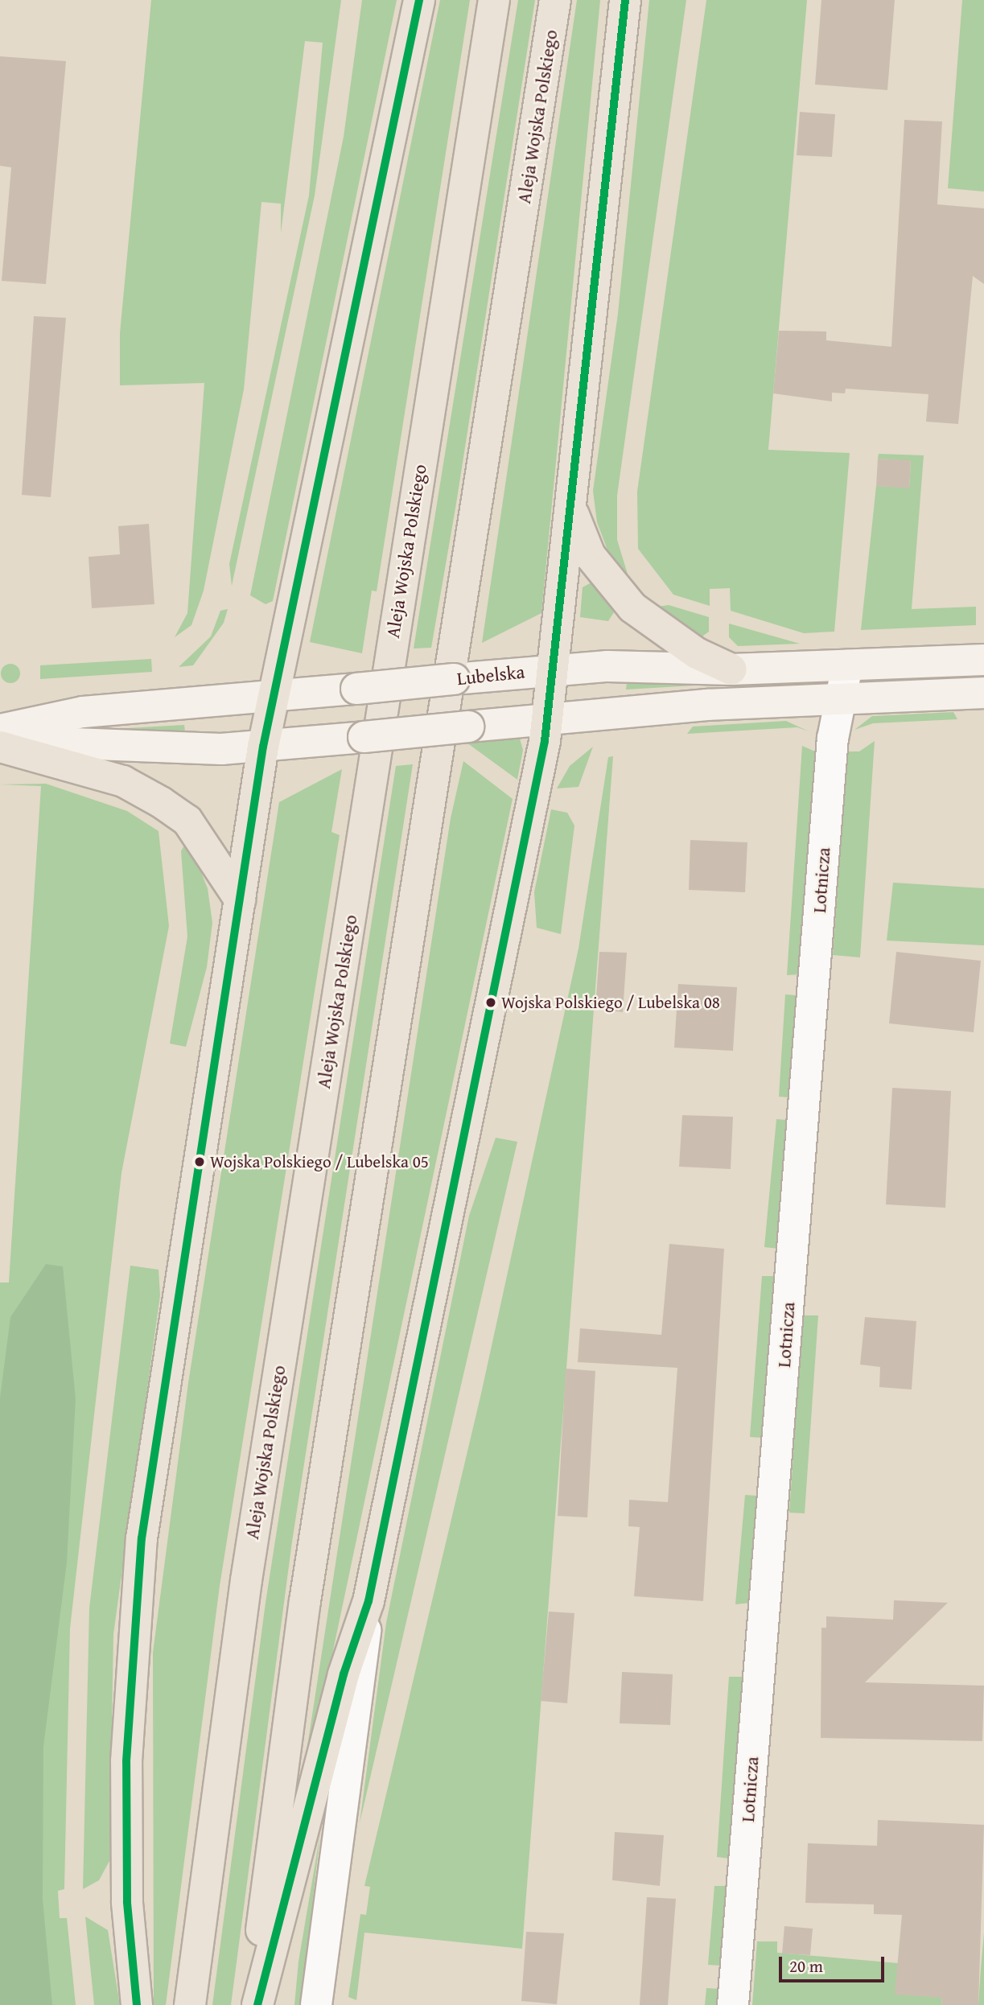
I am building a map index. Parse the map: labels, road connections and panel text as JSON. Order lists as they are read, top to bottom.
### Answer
{
  "streets": {
    "main road": ["Aleja Wojska Polskiego", "Lubelska"],
    "street": ["Lotnicza"]
  },
  "crossings": [
    ["Lubelska", "Lotnicza"]
  ],
  "places": ["Wojska Polskiego / Lubelska 08", "Wojska Polskiego / Lubelska 05"],
  "scale_bar": "20 m"
}
